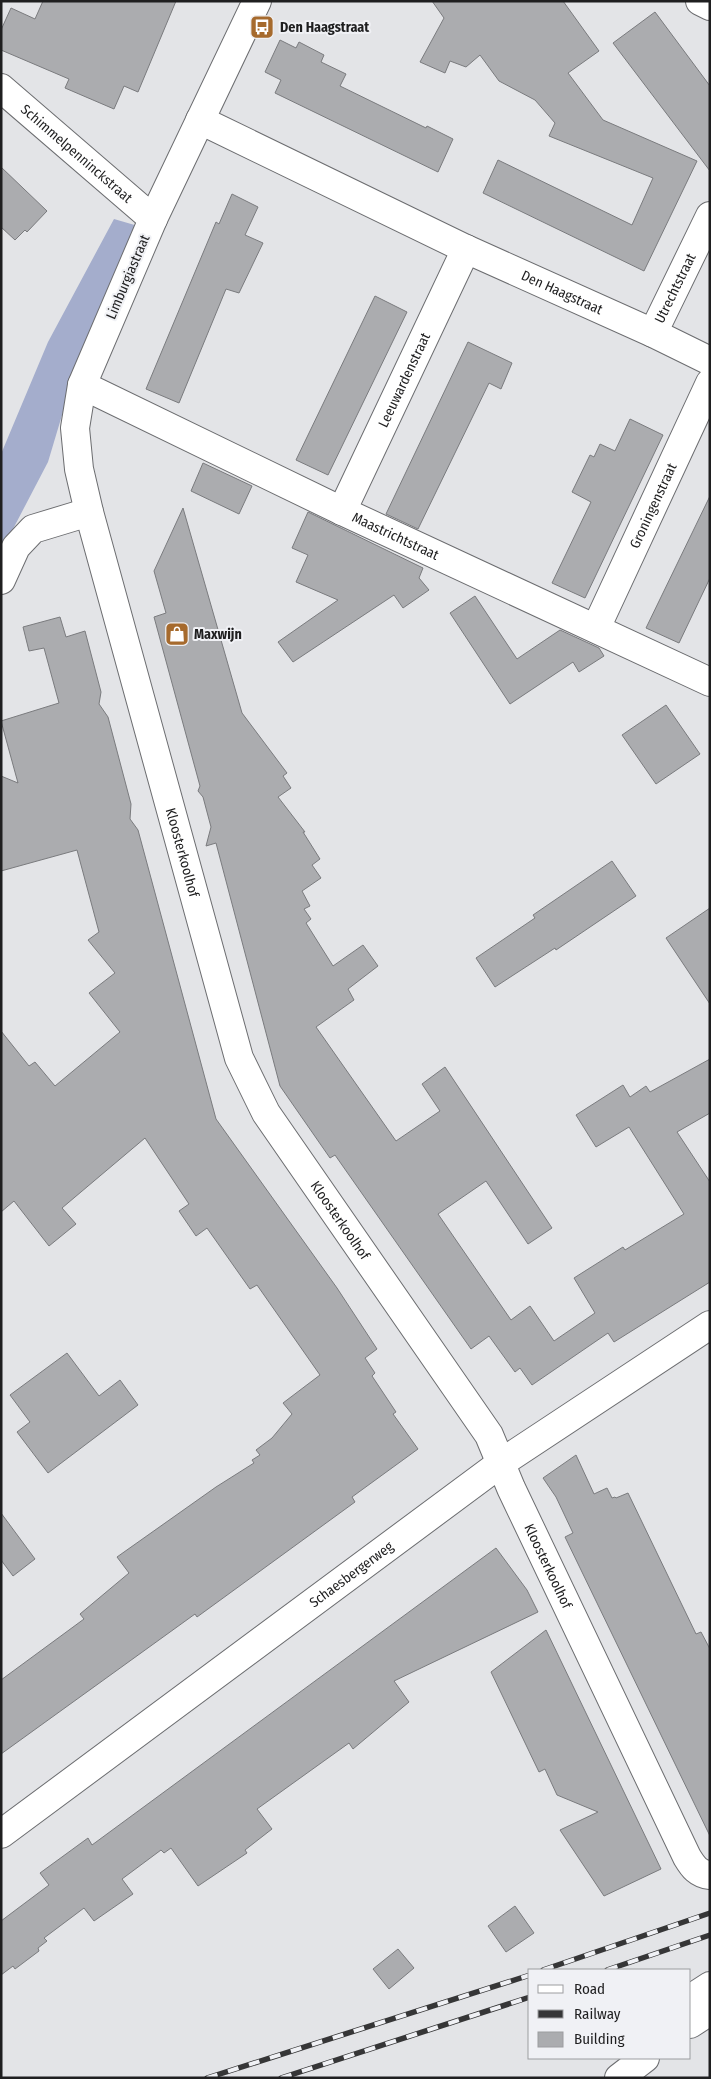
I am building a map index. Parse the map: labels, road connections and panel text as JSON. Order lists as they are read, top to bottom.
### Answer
{
  "streets": {
    "street": [
      "Schimmelpenninckstraat",
      "Limburgiastraat",
      "Utrechtstraat",
      "Den Haagstraat",
      "Leeuwardenstraat",
      "Groningenstraat",
      "Maastrichtstraat",
      "Kloosterkoolhof",
      "Schaesbergerweg"
    ]
  },
  "crossings": [
    ["Schimmelpenninckstraat", "Limburgiastraat"],
    ["Limburgiastraat", "Den Haagstraat"],
    ["Limburgiastraat", "Maastrichtstraat"],
    ["Limburgiastraat", "Kloosterkoolhof"],
    ["Utrechtstraat", "Den Haagstraat"],
    ["Den Haagstraat", "Leeuwardenstraat"],
    ["Leeuwardenstraat", "Maastrichtstraat"],
    ["Groningenstraat", "Maastrichtstraat"],
    ["Kloosterkoolhof", "Schaesbergerweg"]
  ],
  "places": {
    "bus stop": ["Den Haagstraat"],
    "shop": ["Maxwijn"]
  },
  "legend": ["Road", "Railway", "Building"]
}
